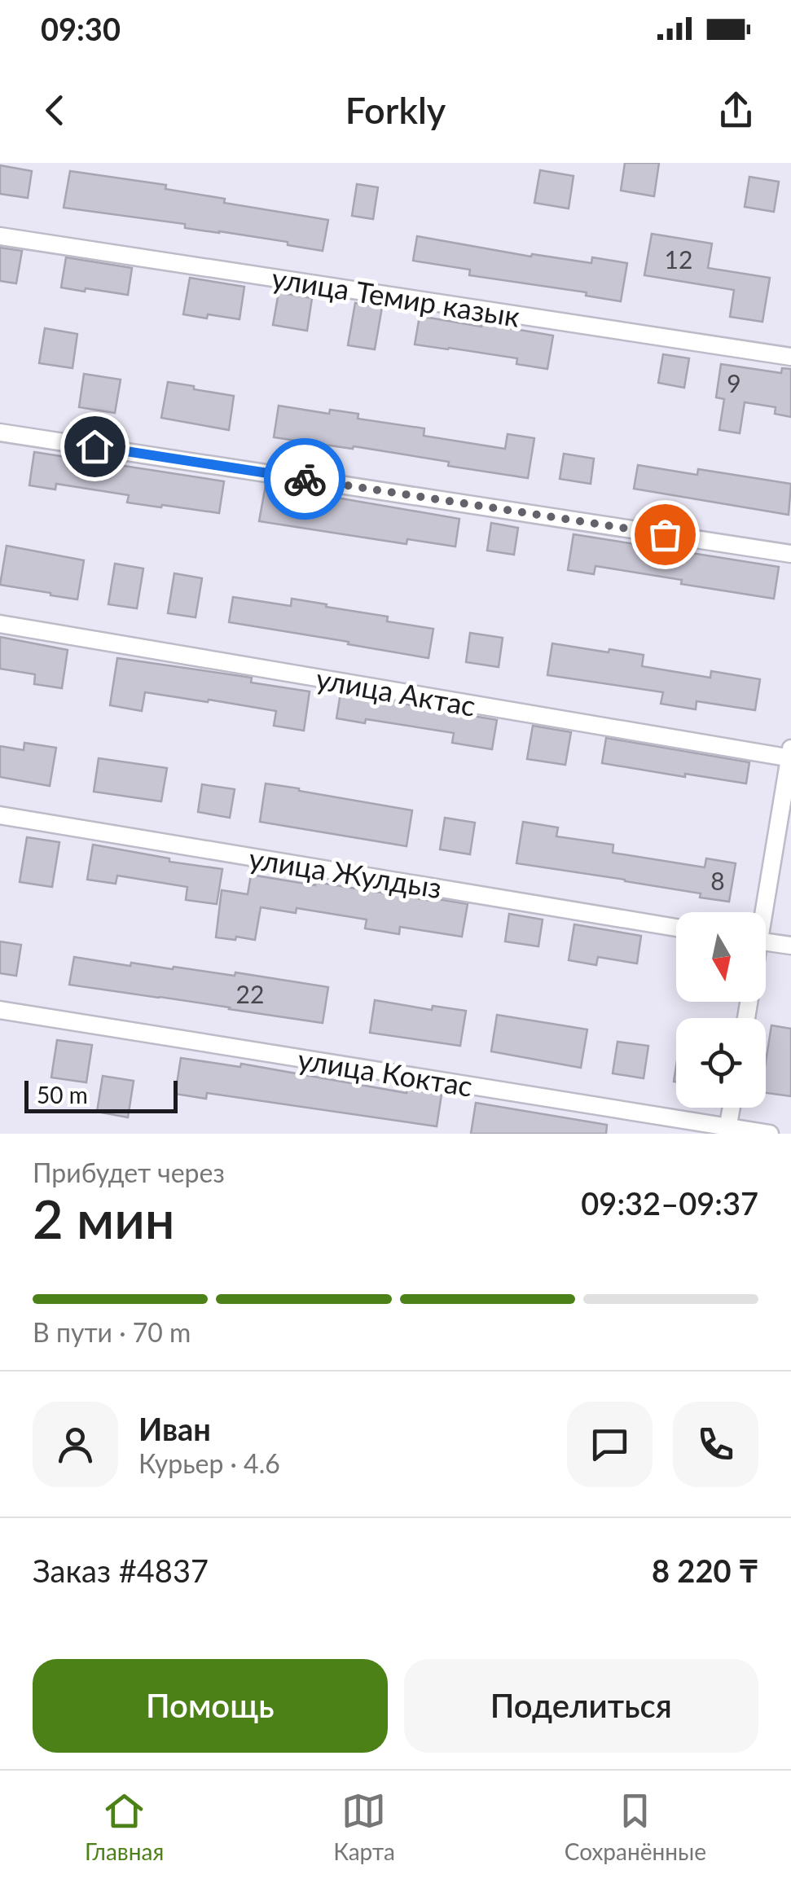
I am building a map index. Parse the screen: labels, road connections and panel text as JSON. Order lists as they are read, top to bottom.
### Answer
{
  "streets": {
    "street": [
      "улица Темир казык",
      "улица Актас",
      "улица Жулдыз",
      "улица Коктас"
    ]
  },
  "house_numbers": [
    "12",
    "9",
    "8",
    "22"
  ],
  "scale_bar": "50 m",
  "north": "bottom",
  "page": {
    "status": "09:30",
    "header": "Forkly",
    "scale": "50 m",
    "heading": ["2 мин", "Прибудет через", "09:32–09:37"],
    "panel": [
      "Иван",
      "Курьер · 4.6",
      "Заказ #4837",
      "8 220 ₸"
    ],
    "bar": "В пути · 70 m",
    "buttons": ["Помощь", "Поделиться"],
    "tabs": ["Главная", "Карта", "Сохранённые"]
  }
}
